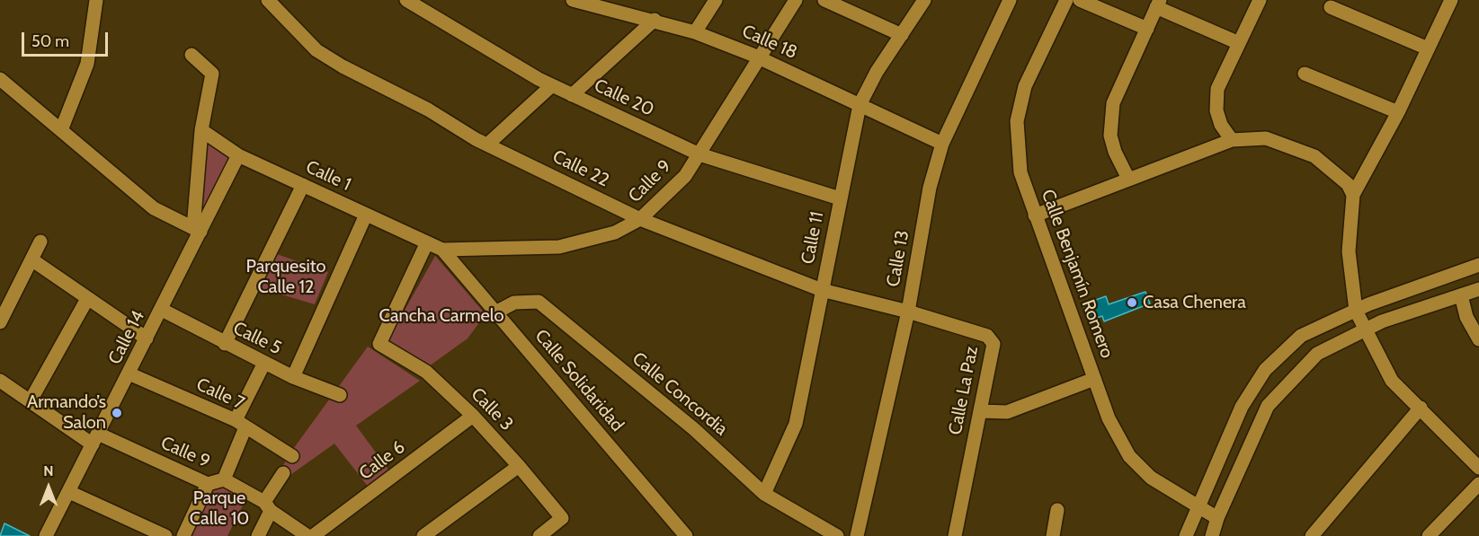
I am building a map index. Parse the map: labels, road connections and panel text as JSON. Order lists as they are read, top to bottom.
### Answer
{
  "streets": {
    "street": [
      "Calle 18",
      "Calle 20",
      "Calle 22",
      "Calle 1",
      "Calle 9",
      "Calle 11",
      "Calle 13",
      "Calle Benjamín Romero",
      "Calle 14",
      "Calle 5",
      "Calle Solidaridad",
      "Calle La Paz",
      "Calle 7",
      "Calle Concordia",
      "Calle 3",
      "Calle 6"
    ]
  },
  "crossings": [
    ["Calle 18", "Calle 9"],
    ["Calle 18", "Calle 11"],
    ["Calle 18", "Calle 13"],
    ["Calle 20", "Calle 9"],
    ["Calle 20", "Calle 11"],
    ["Calle 22", "Calle 9"],
    ["Calle 22", "Calle 11"],
    ["Calle 22", "Calle 13"],
    ["Calle 22", "Calle La Paz"],
    ["Calle 1", "Calle 9"],
    ["Calle 1", "Calle 14"],
    ["Calle 1", "Calle Solidaridad"],
    ["Calle 1", "Calle 3"],
    ["Calle 9", "Calle 14"],
    ["Calle 9", "Calle Solidaridad"],
    ["Calle 11", "Calle Concordia"],
    ["Calle 13", "Calle La Paz"],
    ["Calle 14", "Calle 5"],
    ["Calle 14", "Calle 7"],
    ["Calle Solidaridad", "Calle Concordia"],
    ["Calle 3", "Calle 6"]
  ],
  "parks": ["Parquesito Calle 12", "Cancha Carmelo", "Parque Calle 10"],
  "places": ["Casa Chenera", "Armando’s Salon"],
  "scale_bar": "50 m",
  "north": "top"
}
